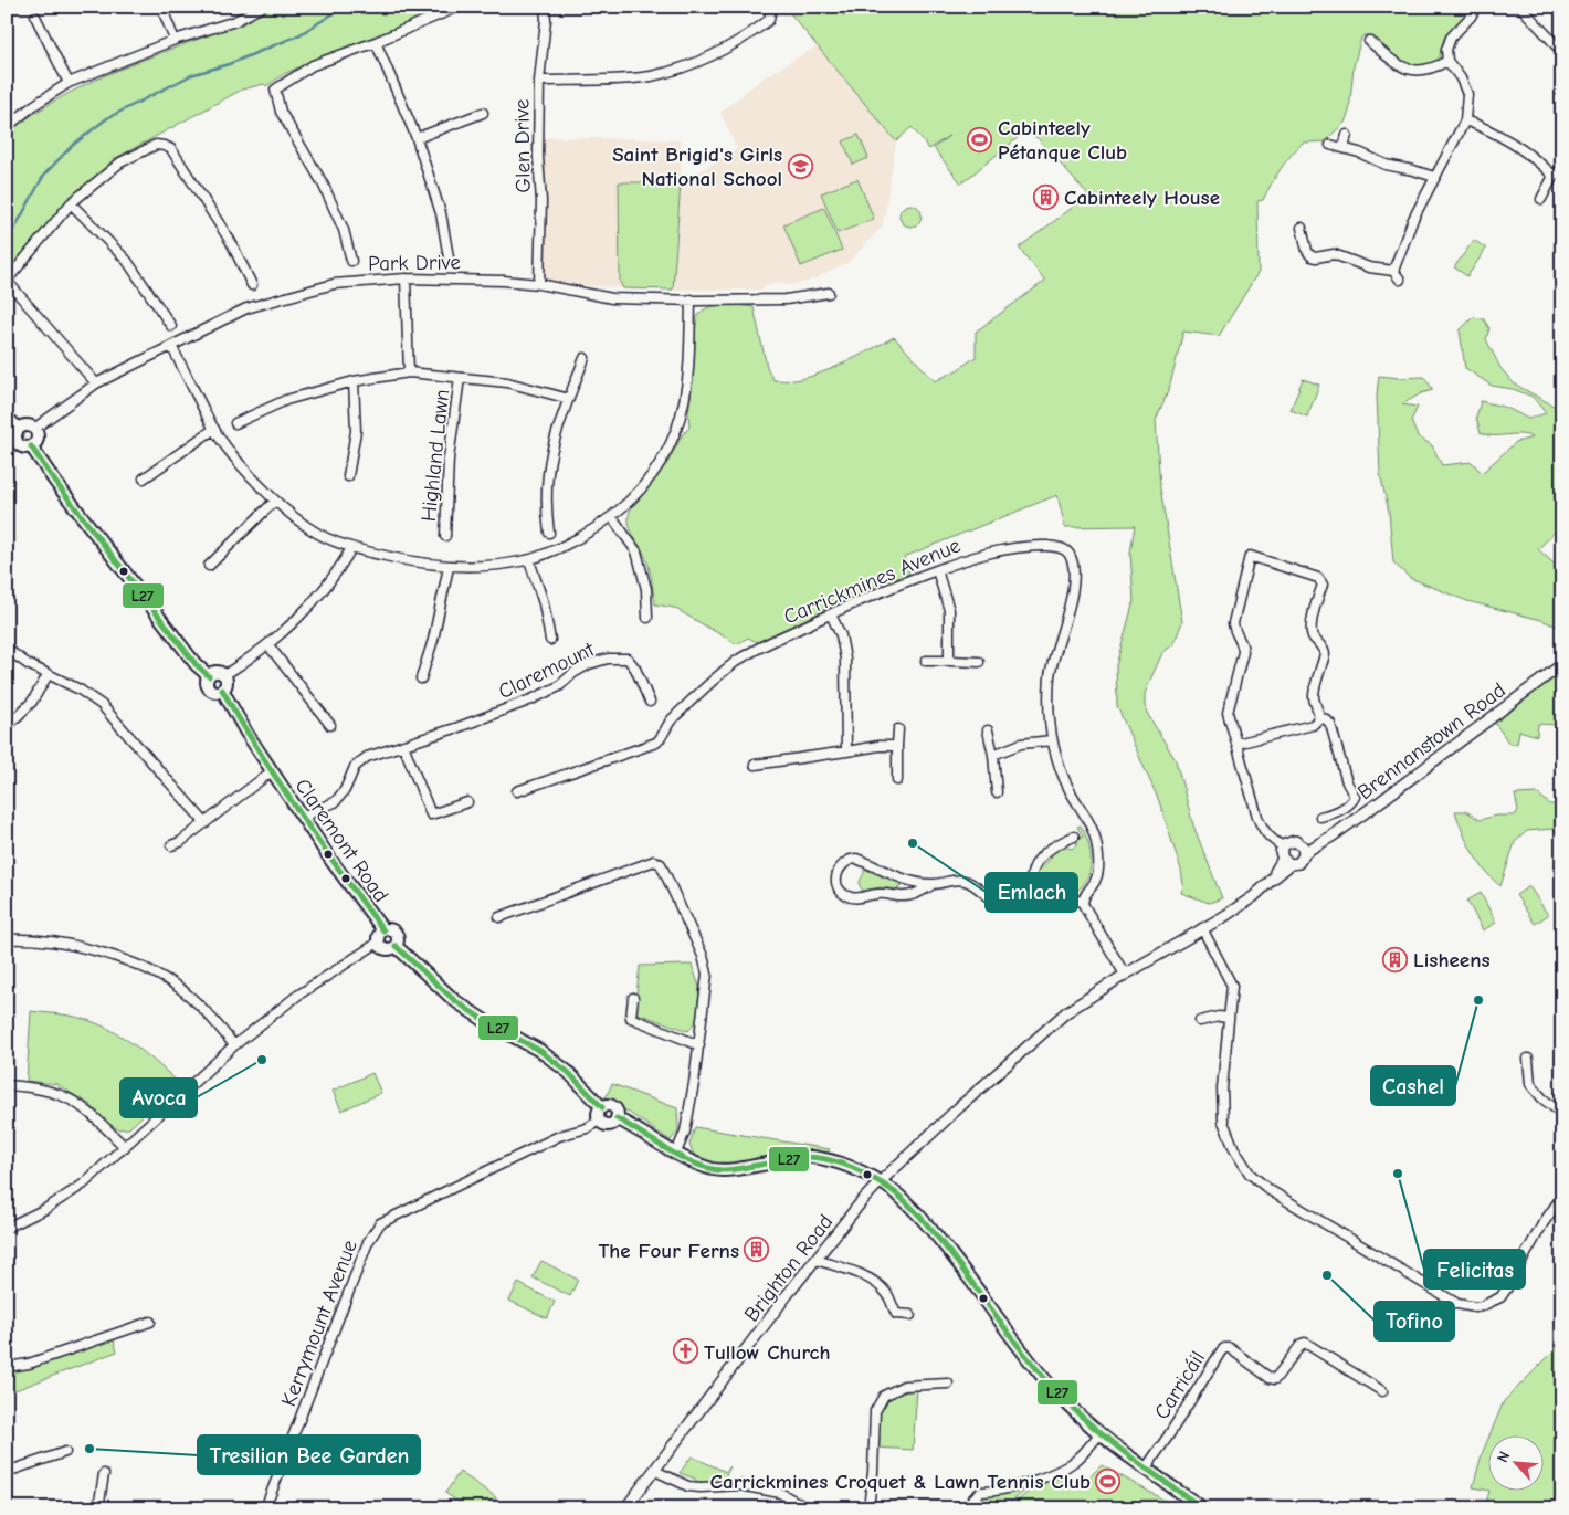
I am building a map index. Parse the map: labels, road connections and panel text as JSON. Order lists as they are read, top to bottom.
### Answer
{
  "streets": {
    "main road": ["Claremont Road"],
    "street": [
      "Glen Drive",
      "Park Drive",
      "Highland Lawn",
      "Carrickmines Avenue",
      "Claremount",
      "Brennanstown Road",
      "Brighton Road",
      "Kerrymount Avenue",
      "Carricáil"
    ]
  },
  "crossings": [
    ["Glen Drive", "Park Drive"],
    ["Claremount", "Claremont Road"],
    ["Brennanstown Road", "Brighton Road"]
  ],
  "places": {
    "sports": ["Cabinteely Pétanque Club", "Carrickmines Croquet & Lawn Tennis Club"],
    "school or university": ["Saint Brigid's Girls National School"],
    "building": ["Cabinteely House", "Lisheens", "The Four Ferns"],
    "other": [
      "Emlach",
      "Cashel",
      "Avoca",
      "Felicitas",
      "Tofino",
      "Tresilian Bee Garden"
    ],
    "church": ["Tullow Church"]
  },
  "lines": ["transit line L27"],
  "north": "top left"
}
